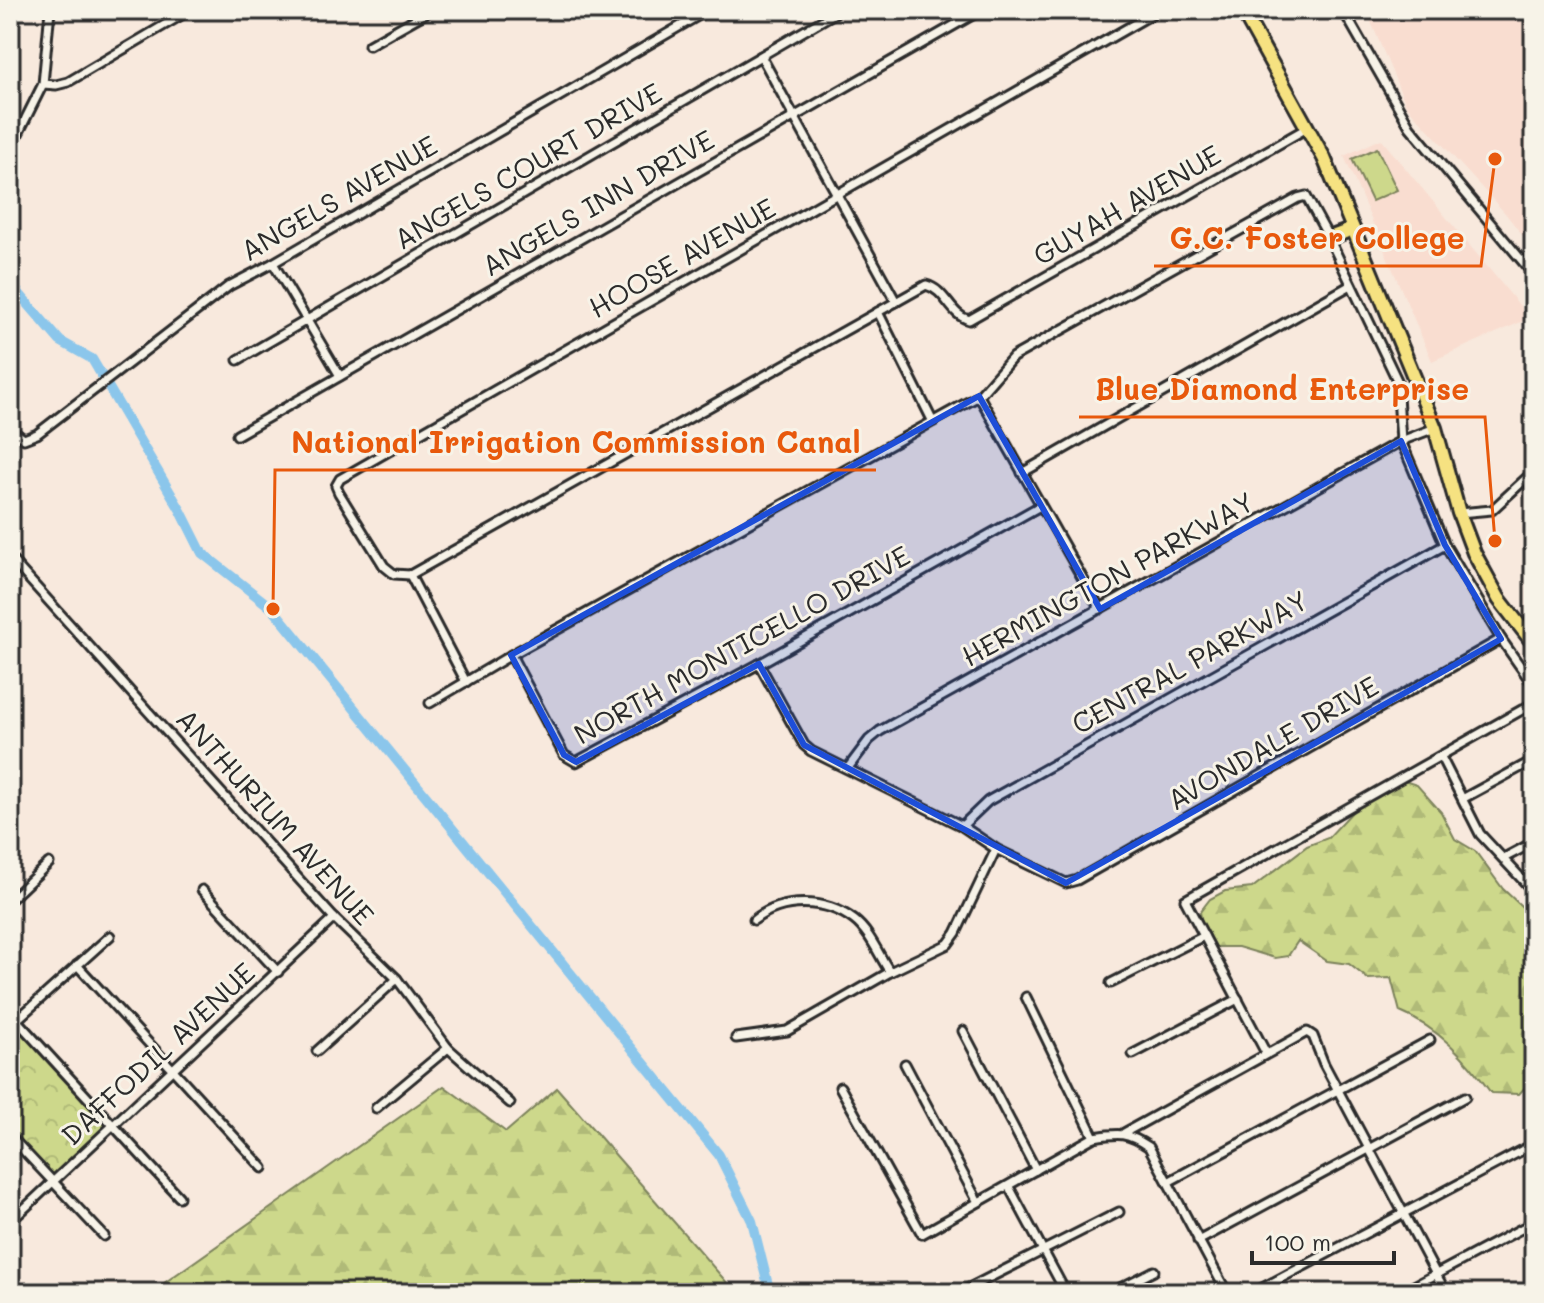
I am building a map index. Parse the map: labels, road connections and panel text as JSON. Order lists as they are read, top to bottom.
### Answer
{
  "streets": {
    "street": [
      "ANGELS COURT DRIVE",
      "ANGELS AVENUE",
      "ANGELS INN DRIVE",
      "GUYAH AVENUE",
      "HOOSE AVENUE",
      "HERMINGTON PARKWAY",
      "NORTH MONTICELLO DRIVE",
      "CENTRAL PARKWAY",
      "AVONDALE DRIVE",
      "ANTHURIUM AVENUE",
      "DAFFODIL AVENUE"
    ]
  },
  "crossings": [
    ["ANTHURIUM AVENUE", "DAFFODIL AVENUE"]
  ],
  "places": ["G.C. Foster College", "Blue Diamond Enterprise", "National Irrigation Commission Canal"],
  "scale_bar": "100 m"
}
